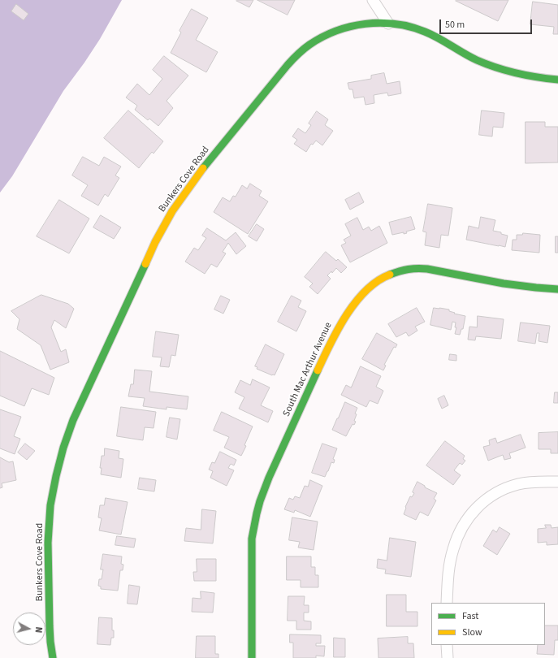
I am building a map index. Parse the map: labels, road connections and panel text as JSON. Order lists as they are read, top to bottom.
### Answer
{
  "streets": {
    "street": ["Bunkers Cove Road", "South Mac Arthur Avenue"]
  },
  "legend": ["Fast", "Slow"],
  "scale_bar": "50 m",
  "north": "right"
}
